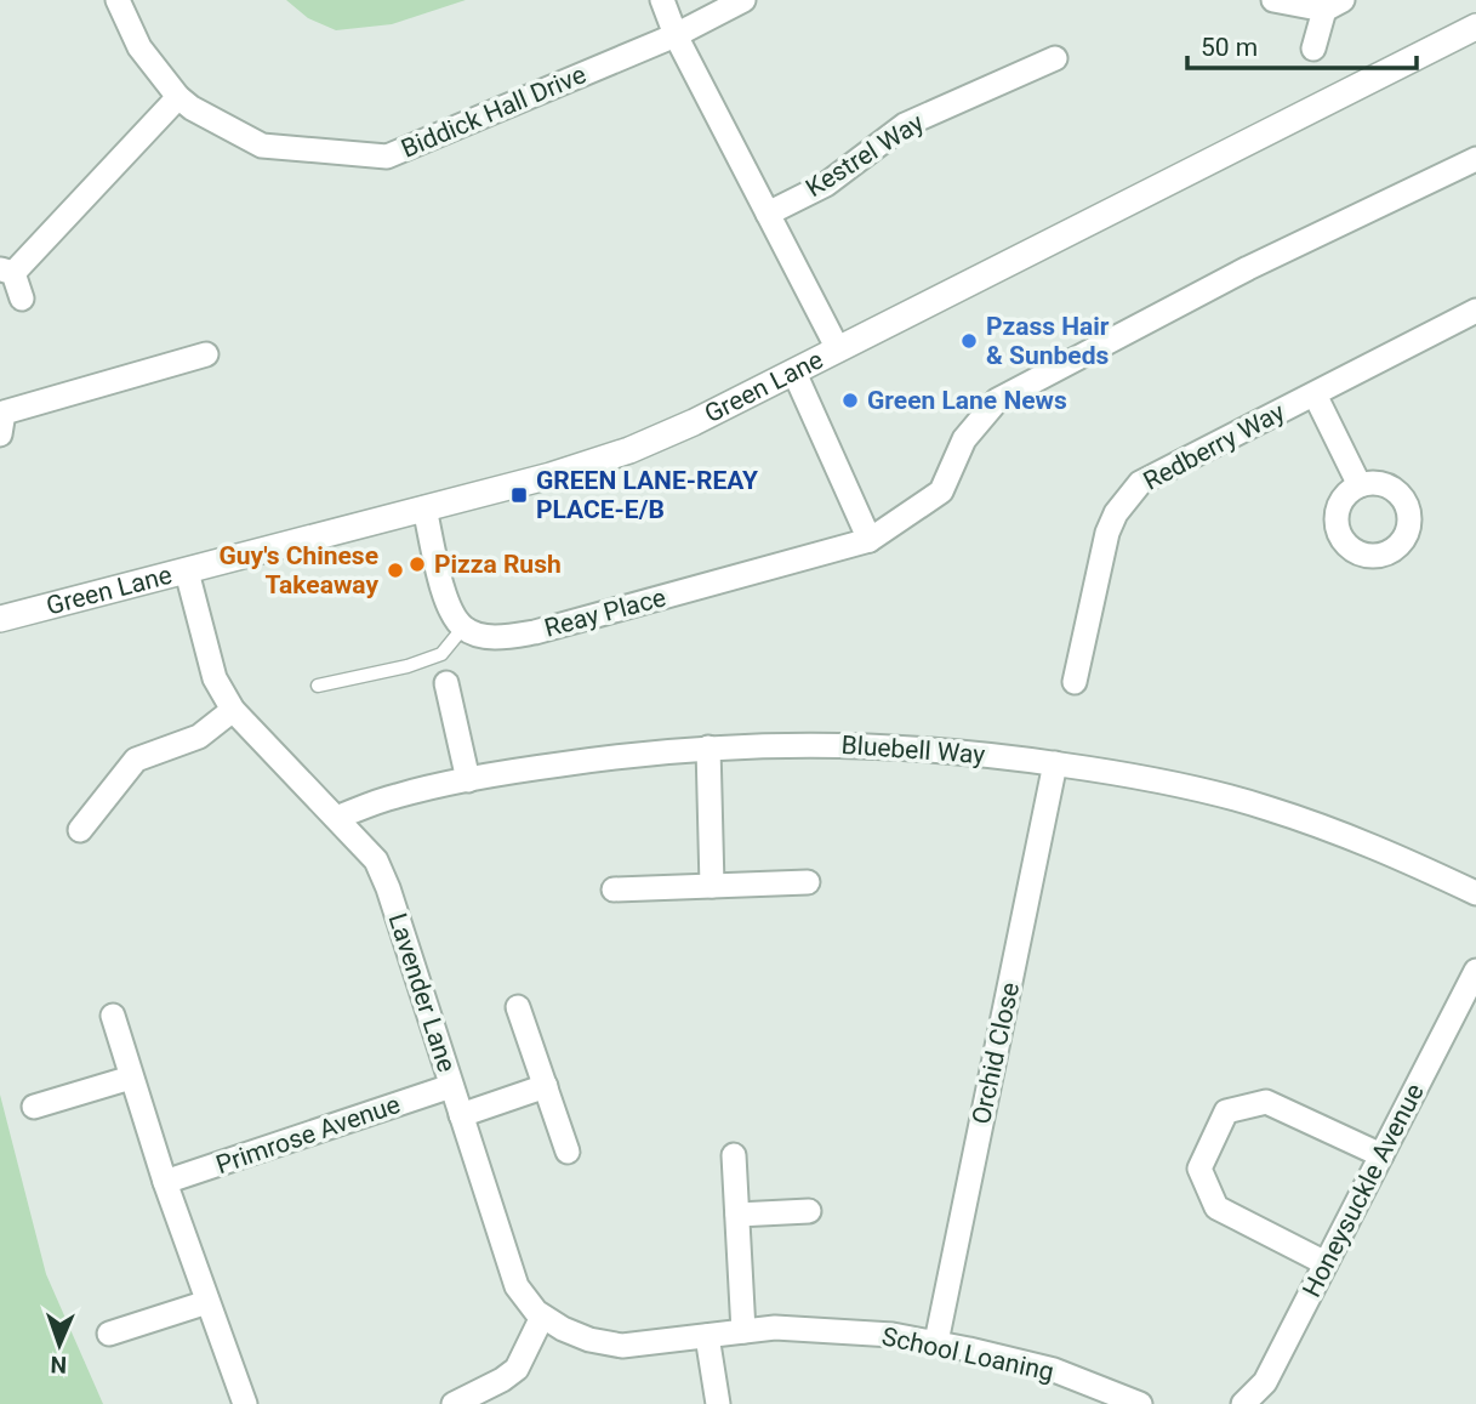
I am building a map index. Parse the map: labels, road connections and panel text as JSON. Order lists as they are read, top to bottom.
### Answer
{
  "streets": {
    "street": [
      "Biddick Hall Drive",
      "Kestrel Way",
      "Green Lane",
      "Redberry Way",
      "Reay Place",
      "Bluebell Way",
      "Lavender Lane",
      "Orchid Close",
      "Primrose Avenue",
      "Honeysuckle Avenue",
      "School Loaning"
    ]
  },
  "crossings": [
    ["Green Lane", "Lavender Lane"],
    ["Bluebell Way", "Lavender Lane"],
    ["Bluebell Way", "Orchid Close"],
    ["Lavender Lane", "Primrose Avenue"],
    ["Lavender Lane", "School Loaning"],
    ["Orchid Close", "School Loaning"]
  ],
  "places": {
    "other": [
      "Pzass Hair & Sunbeds",
      "Green Lane News",
      "Pizza Rush",
      "Guy's Chinese Takeaway"
    ],
    "transit": ["GREEN LANE-REAY PLACE-E/B"]
  },
  "scale_bar": "50 m",
  "north": "bottom"
}
